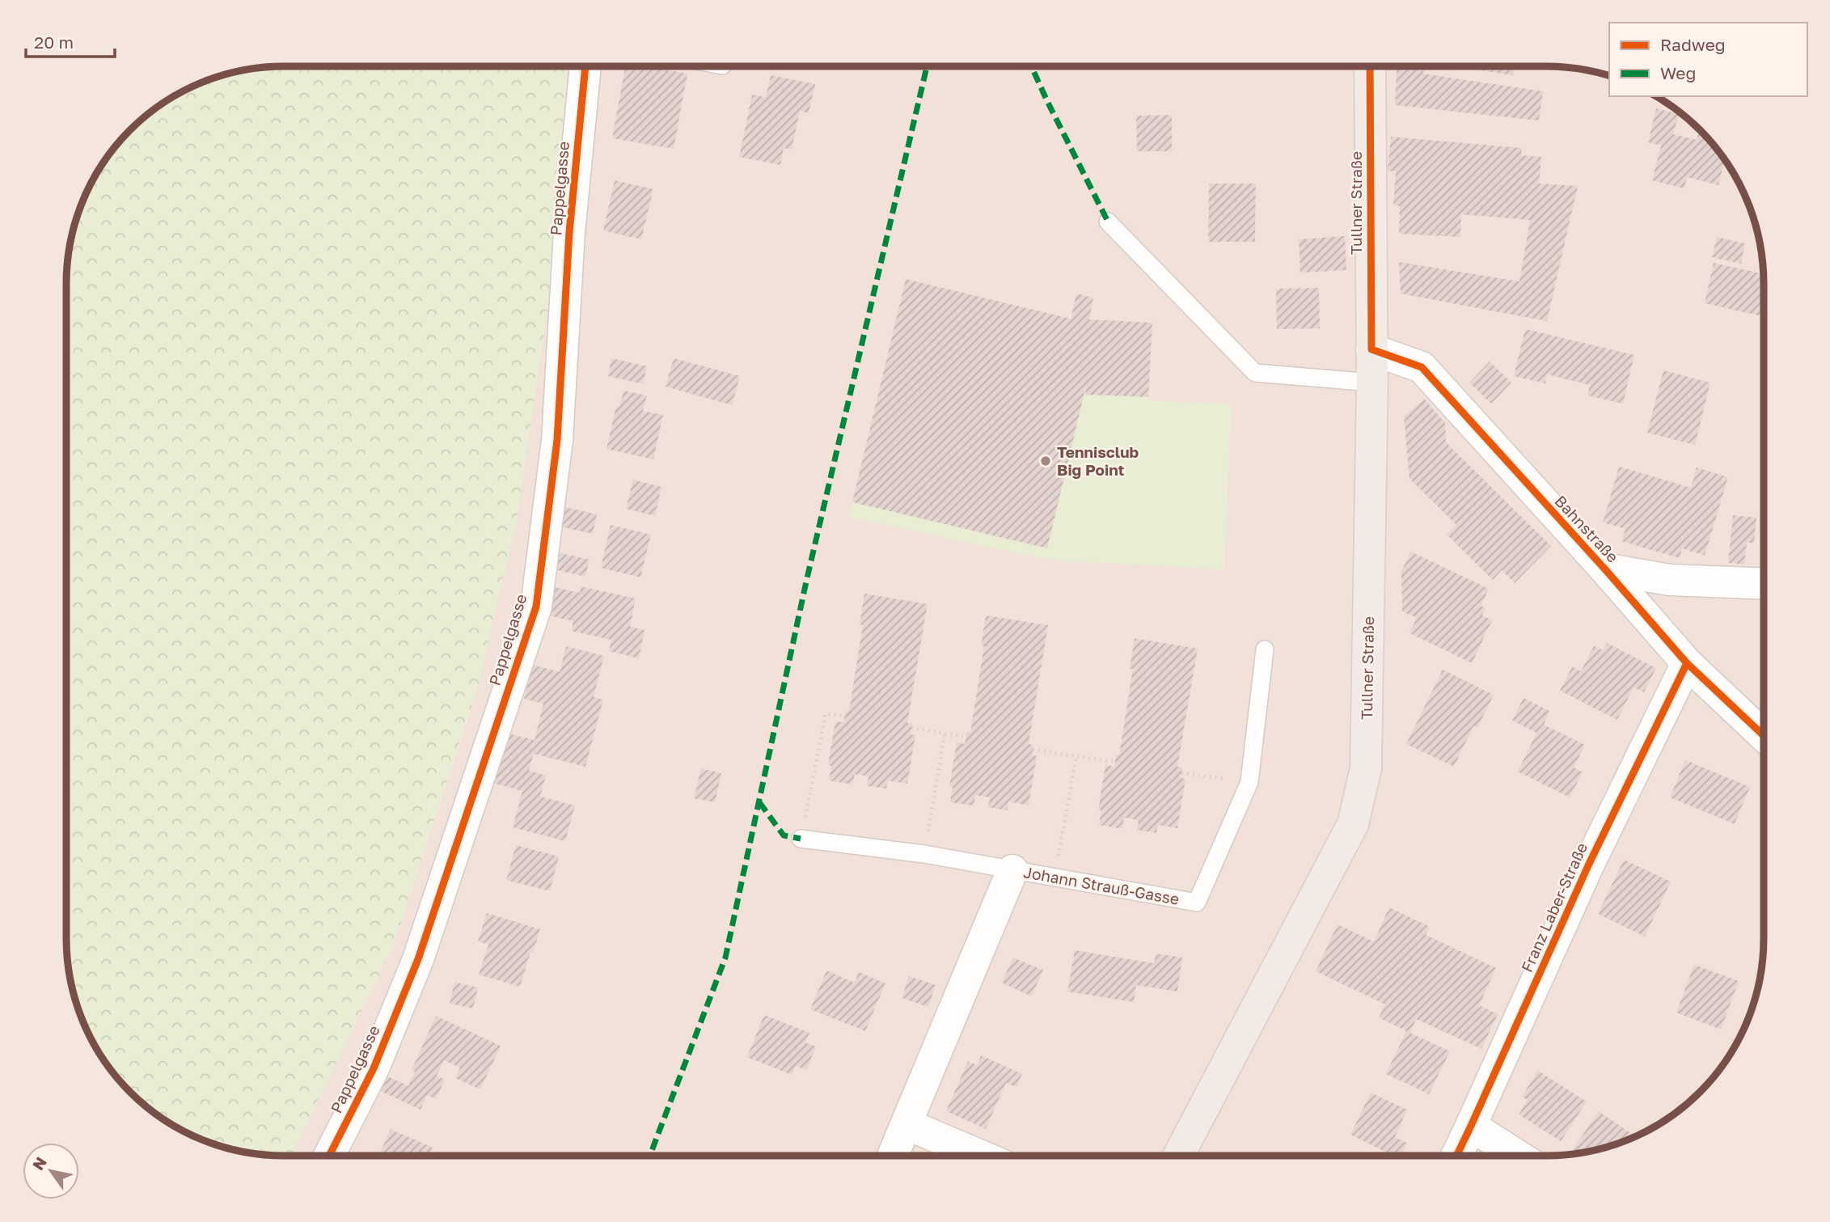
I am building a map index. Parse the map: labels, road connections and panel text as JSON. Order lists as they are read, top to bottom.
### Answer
{
  "streets": {
    "main road": ["Tullner Straße"],
    "street": [
      "Pappelgasse",
      "Bahnstraße",
      "Johann Strauß-Gasse",
      "Franz Laber-Straße"
    ]
  },
  "crossings": [
    ["Tullner Straße", "Bahnstraße"],
    ["Bahnstraße", "Franz Laber-Straße"]
  ],
  "places": ["Tennisclub Big Point"],
  "legend": ["Radweg", "Weg"],
  "scale_bar": "20 m",
  "north": "top left"
}
